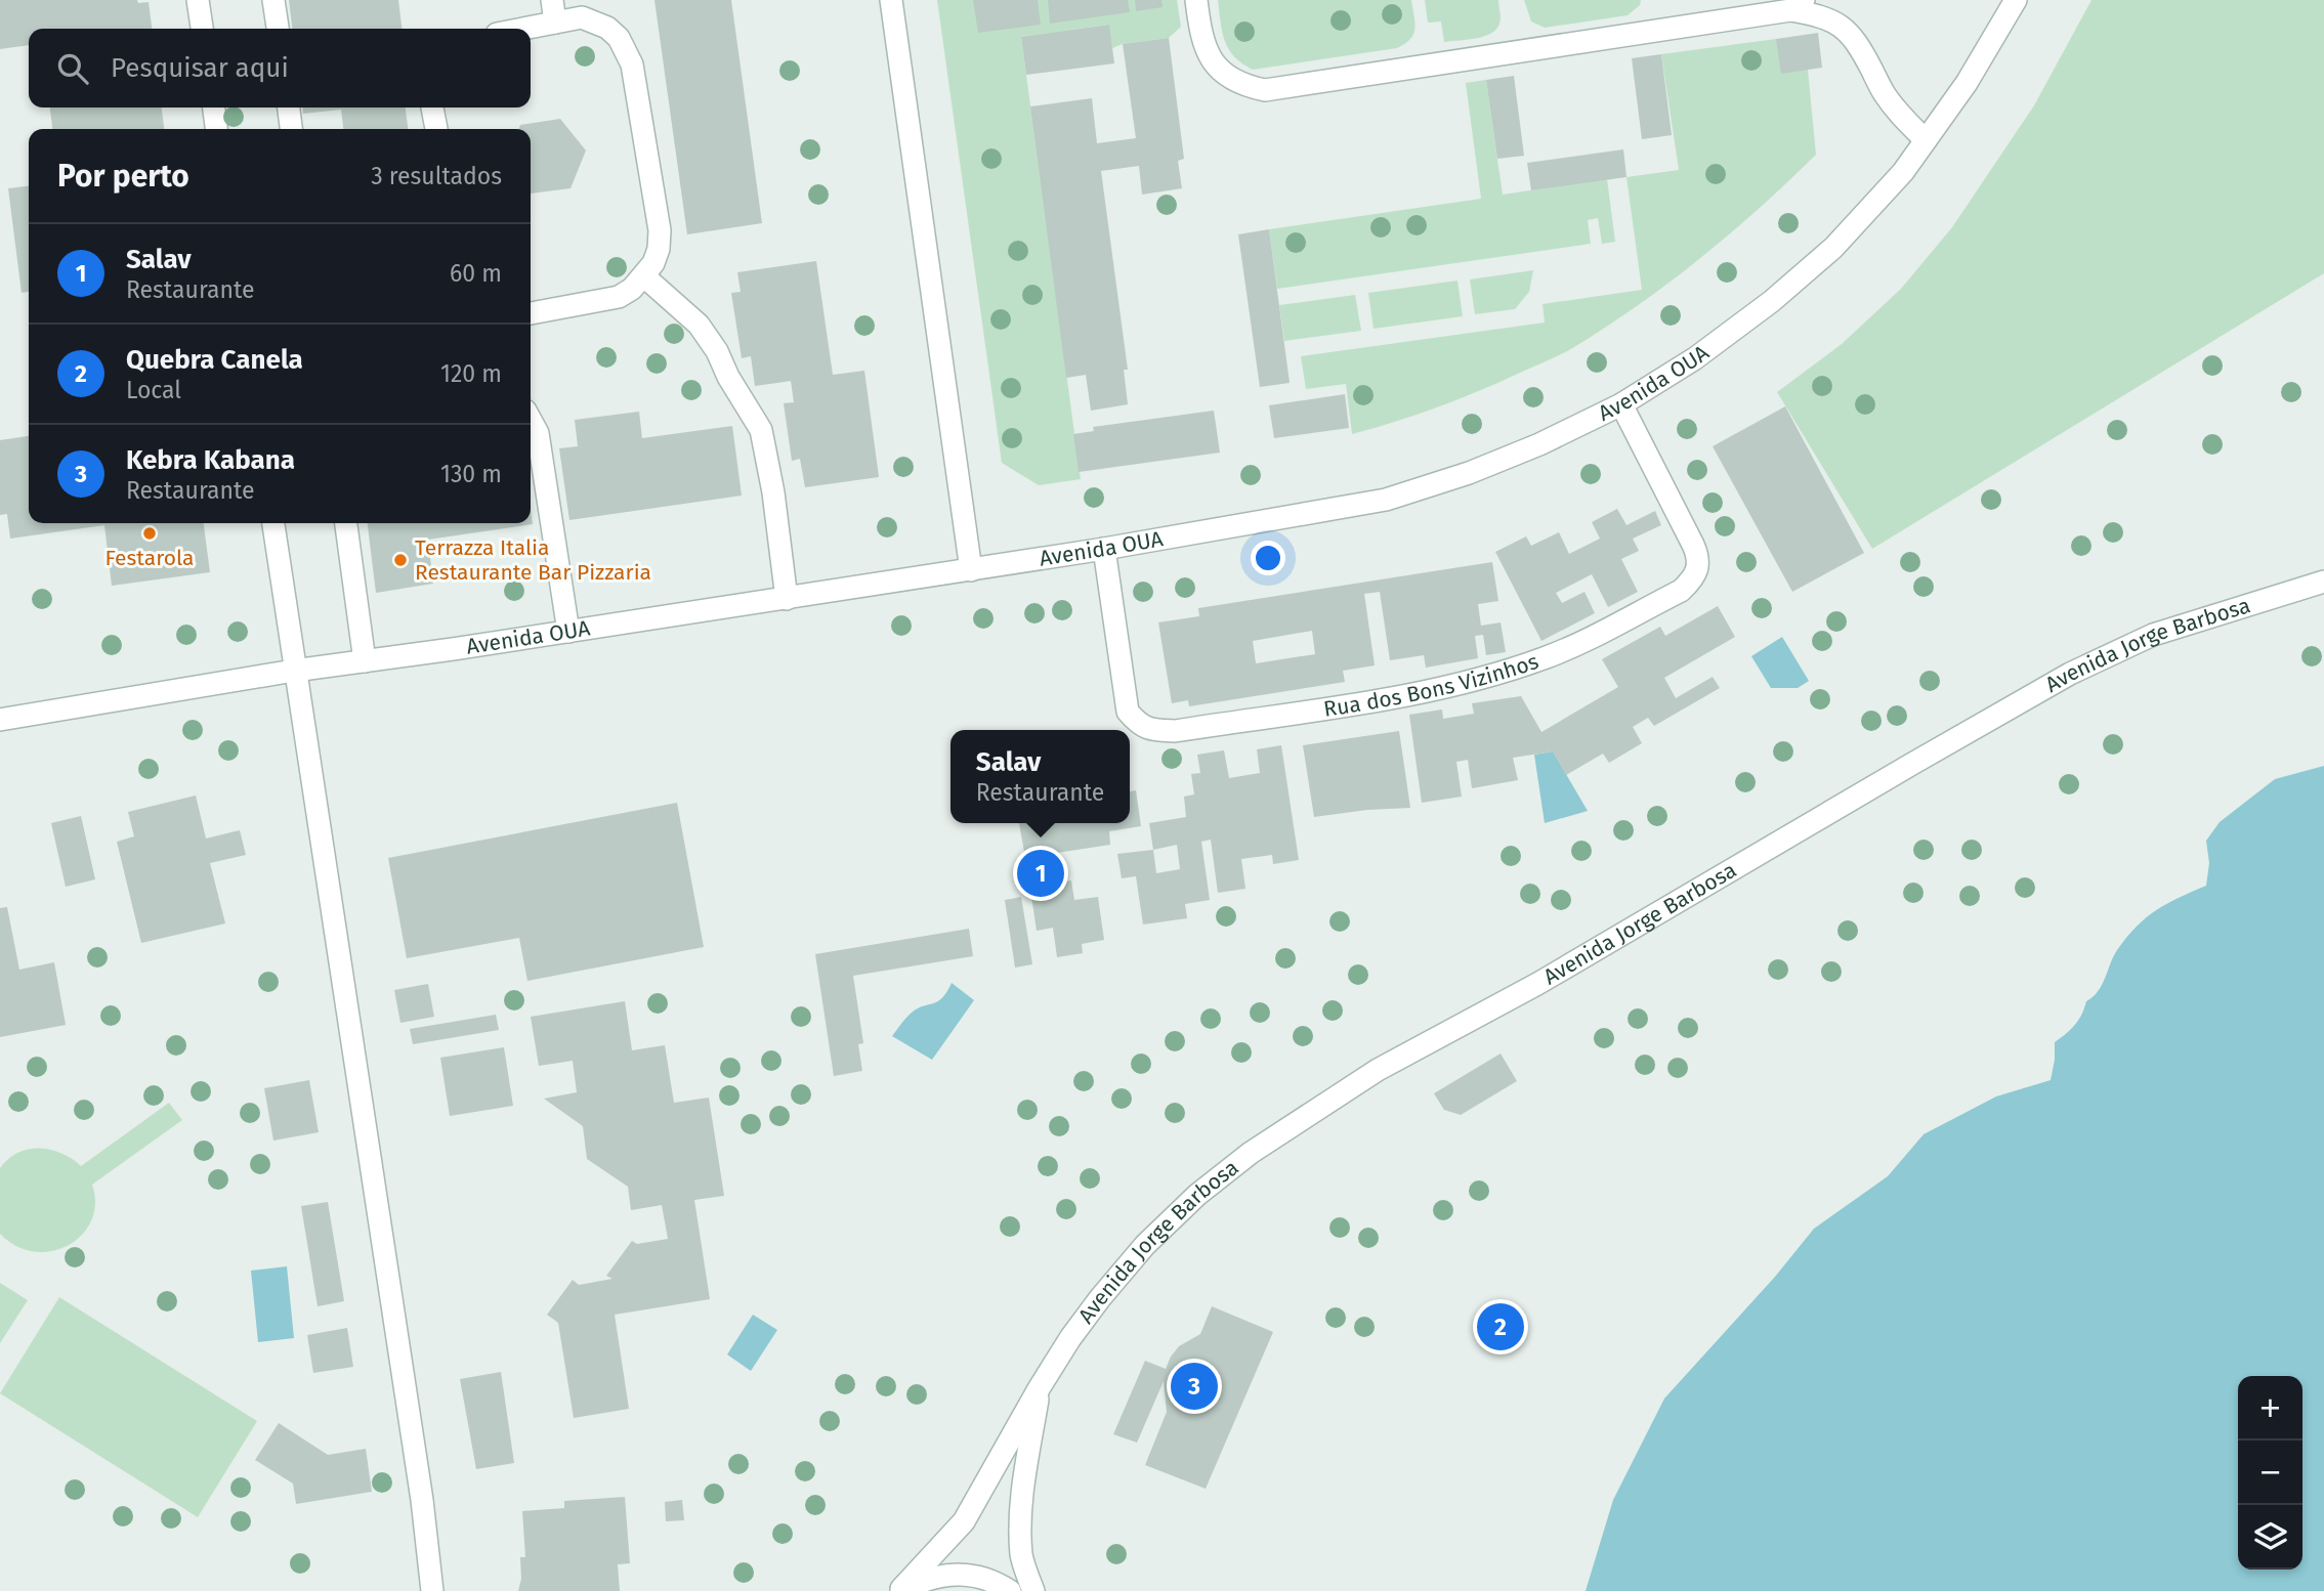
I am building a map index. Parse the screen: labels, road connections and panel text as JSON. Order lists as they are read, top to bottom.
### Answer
{
  "streets": {
    "street": ["Avenida OUA", "Avenida Jorge Barbosa", "Rua dos Bons Vizinhos"]
  },
  "crossings": [
    ["Avenida OUA", "Rua dos Bons Vizinhos"]
  ],
  "places": ["Festarola", "Terrazza Italia Restaurante Bar Pizzaria"],
  "page": {
    "search": "Pesquisar aqui",
    "heading": ["Por perto", "3 resultados"],
    "list": [
      {
        "mark": "1",
        "name": "Salav",
        "note": "Restaurante",
        "value": "60 m"
      },
      {
        "mark": "2",
        "name": "Quebra Canela",
        "note": "Local",
        "value": "120 m"
      },
      {
        "mark": "3",
        "name": "Kebra Kabana",
        "note": "Restaurante",
        "value": "130 m"
      }
    ],
    "popup": ["Salav", "Restaurante"],
    "pins": ["1", "2", "3"],
    "map_buttons": ["+", "−"]
  }
}
